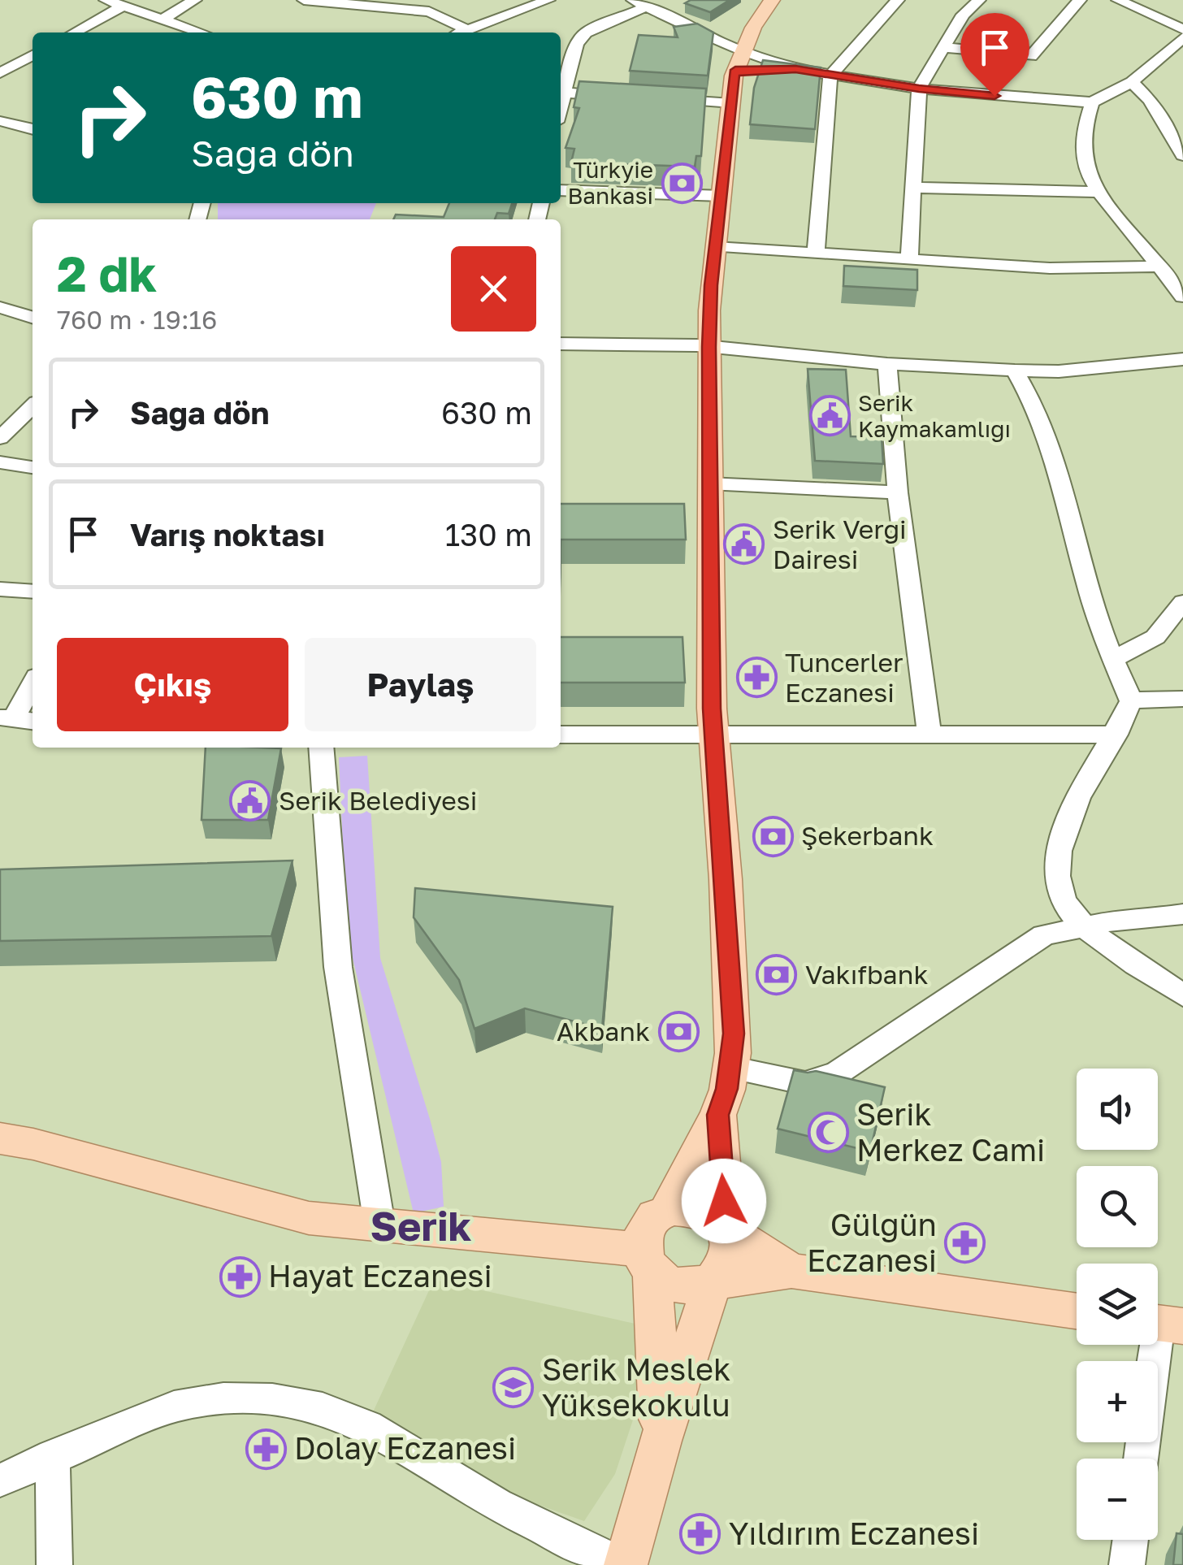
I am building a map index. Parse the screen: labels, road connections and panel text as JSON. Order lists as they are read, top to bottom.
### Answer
{
  "districts": ["Serik"],
  "places": {
    "bank": [
      "Türkyie Bankasi",
      "Şekerbank",
      "Vakıfbank",
      "Akbank"
    ],
    "public building": ["Serik Kaymakamlığı", "Serik Vergi Dairesi", "Serik Belediyesi"],
    "pharmacy": [
      "Tuncerler Eczanesi",
      "Gülgün Eczanesi",
      "Hayat Eczanesi",
      "Dolay Eczanesi",
      "Yıldırım Eczanesi"
    ],
    "mosque": ["Serik Merkez Cami"],
    "school or university": ["Serik Meslek Yüksekokulu"]
  },
  "page": {
    "turn": ["630 m", "Sağa dön"],
    "heading": ["2 dk", "760 m · 19:16"],
    "list": [
      {
        "name": "Sağa dön",
        "value": "630 m"
      },
      {
        "name": "Varış noktası",
        "value": "130 m"
      }
    ],
    "buttons": ["Çıkış", "Paylaş"],
    "map_buttons": ["+", "−"]
  }
}
